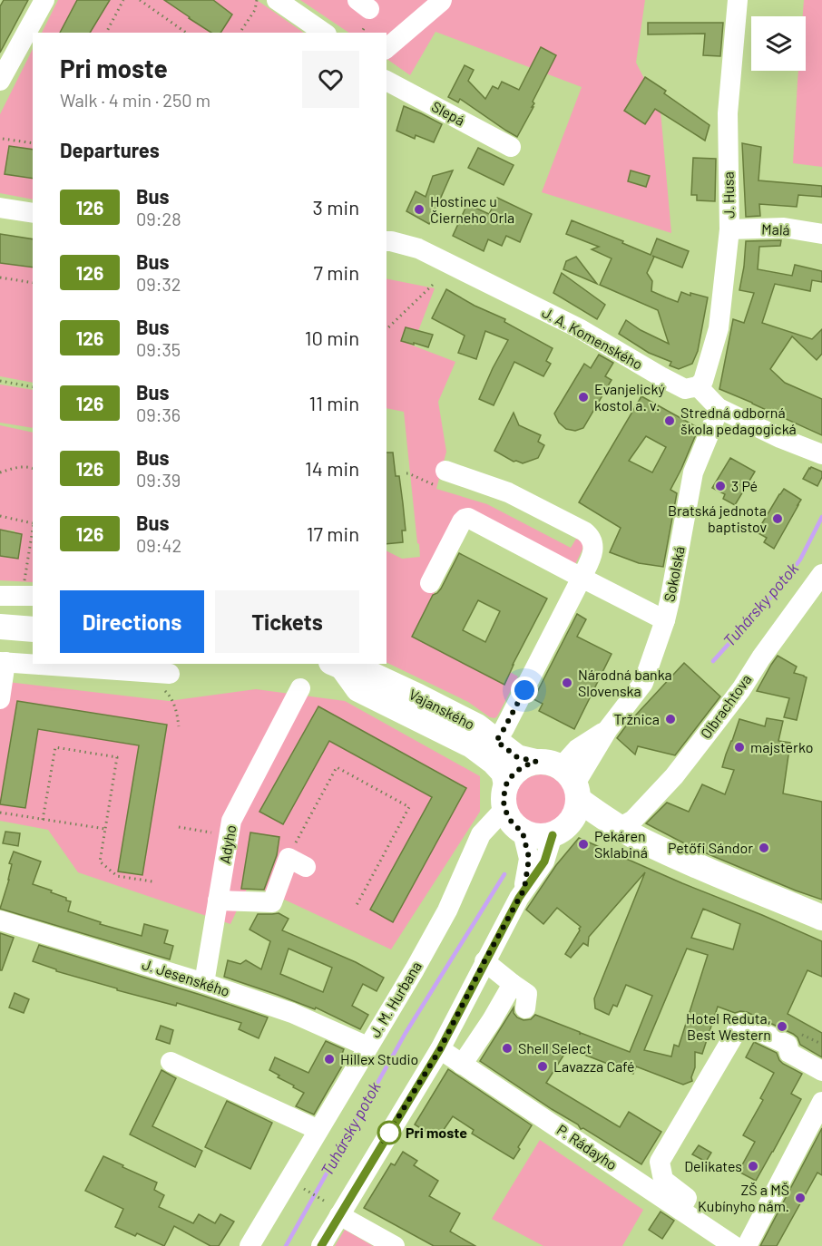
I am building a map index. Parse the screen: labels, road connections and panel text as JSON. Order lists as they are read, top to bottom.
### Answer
{
  "streets": {
    "main road": ["Vajanského"],
    "street": [
      "Slepá",
      "J. Husa",
      "Malá",
      "J. A. Komenského",
      "Sokolská",
      "Olbrachtova",
      "Adyho",
      "J. Jesenského",
      "J. M. Hurbana",
      "P. Rádayho"
    ]
  },
  "crossings": [
    ["J. Husa", "Malá"],
    ["J. Husa", "J. A. Komenského"],
    ["Sokolská", "Vajanského"],
    ["Sokolská", "J. M. Hurbana"],
    ["Olbrachtova", "Vajanského"],
    ["Vajanského", "J. M. Hurbana"],
    ["Adyho", "J. Jesenského"],
    ["J. Jesenského", "J. M. Hurbana"]
  ],
  "water": ["Tuhársky potok"],
  "places": [
    "Hostinec u Čierneho Orla",
    "Evanjelický kostol a. v.",
    "Stredná odborná škola pedagogická",
    "3 Pé",
    "Bratská jednota baptistov",
    "Národná banka Slovenska",
    "Tržnica",
    "majsterko",
    "Pekáren Sklabiná",
    "Petőfi Sándor",
    "Hotel Reduta, Best Western",
    "Shell Select",
    "Hillex Studio",
    "Lavazza Café",
    "Pri moste",
    "Delikates",
    "ZŠ a MŠ Kubínyho nám."
  ],
  "lines": ["bus line 126"],
  "page": {
    "heading": [
      ["Pri moste", "Walk · 4 min · 250 m"],
      "Departures"
    ],
    "list": [
      {
        "mark": "126",
        "name": "Bus",
        "note": "09:28",
        "value": "3 min"
      },
      {
        "mark": "126",
        "name": "Bus",
        "note": "09:32",
        "value": "7 min"
      },
      {
        "mark": "126",
        "name": "Bus",
        "note": "09:35",
        "value": "10 min"
      },
      {
        "mark": "126",
        "name": "Bus",
        "note": "09:36",
        "value": "11 min"
      },
      {
        "mark": "126",
        "name": "Bus",
        "note": "09:39",
        "value": "14 min"
      },
      {
        "mark": "126",
        "name": "Bus",
        "note": "09:42",
        "value": "17 min"
      }
    ],
    "buttons": ["Directions", "Tickets"]
  }
}
